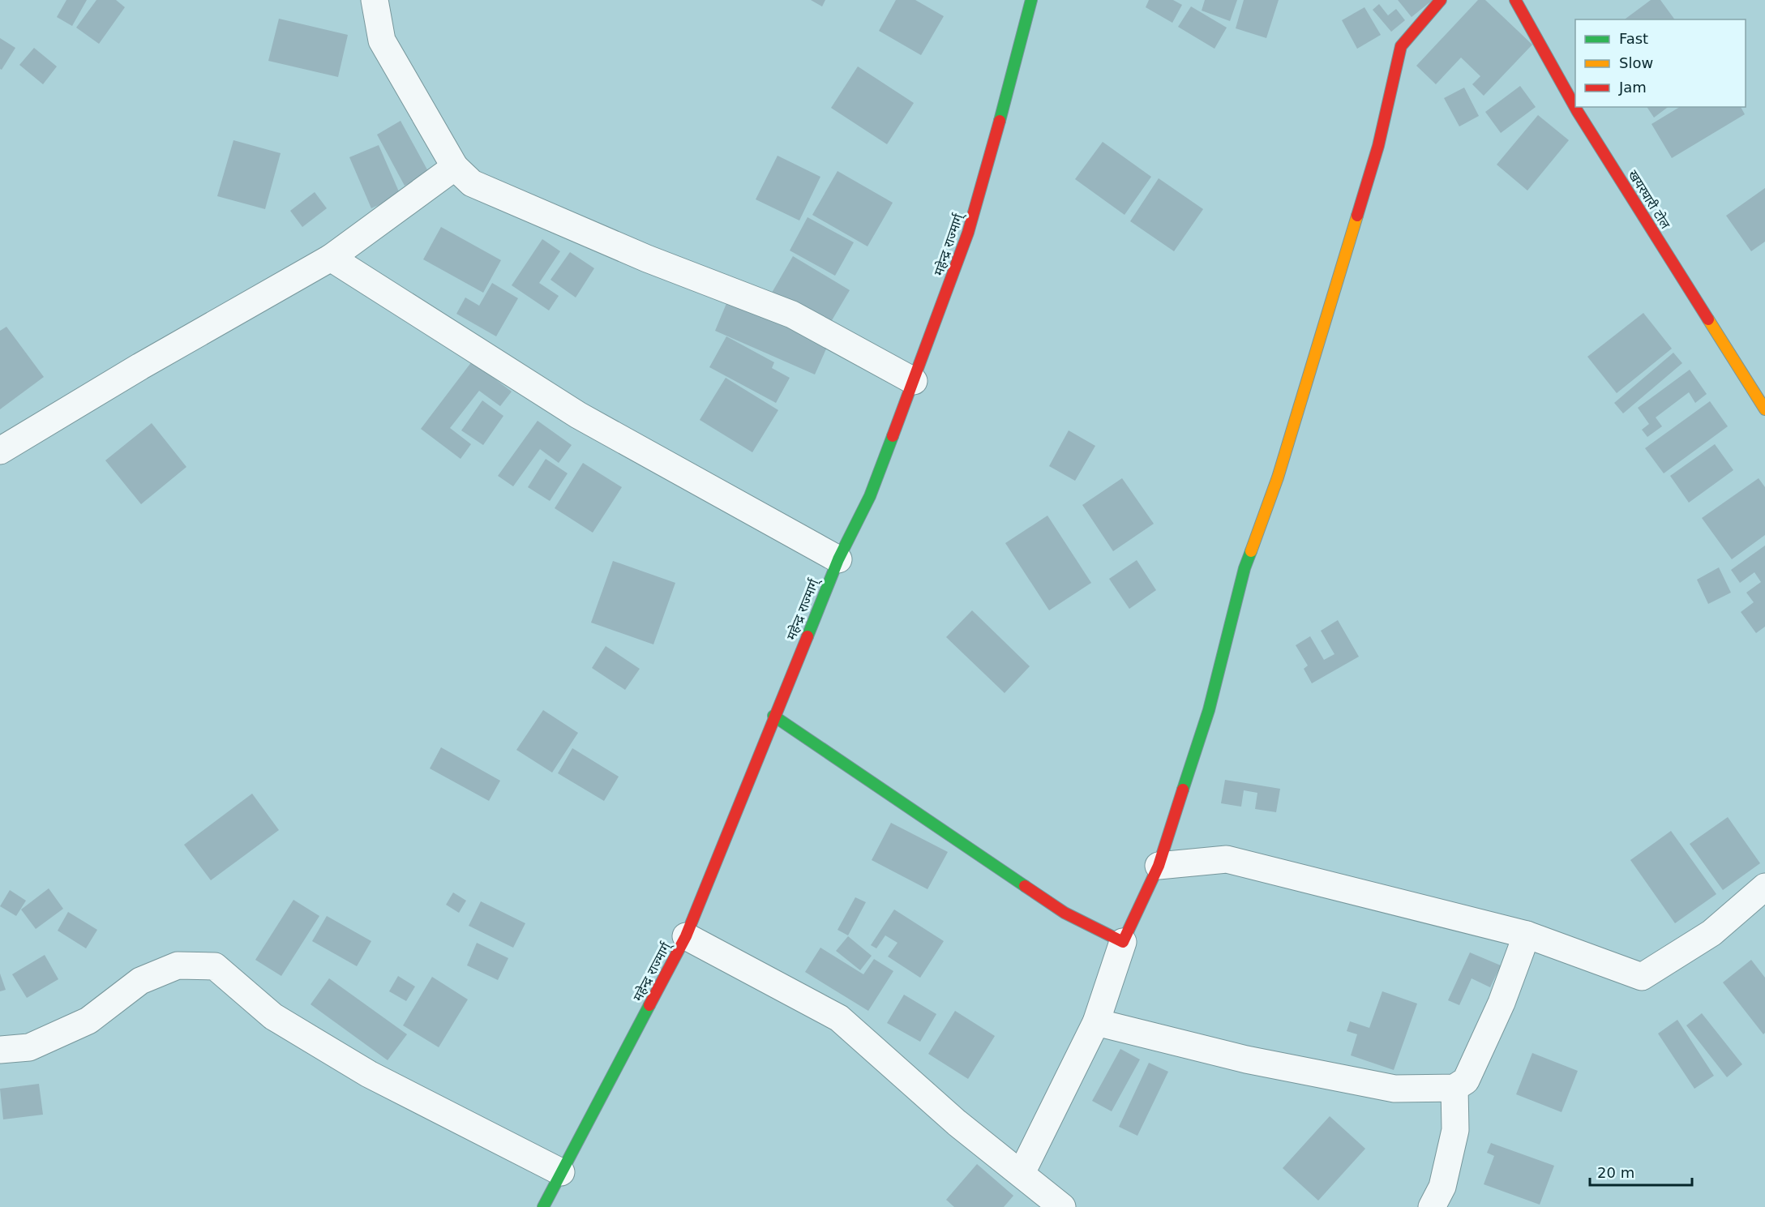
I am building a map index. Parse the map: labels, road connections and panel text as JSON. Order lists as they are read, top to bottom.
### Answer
{
  "streets": {
    "main road": ["खयरघारी टोल", "महेन्द्र राज्मार्ग्"]
  },
  "legend": ["Fast", "Slow", "Jam"],
  "scale_bar": "20 m"
}
